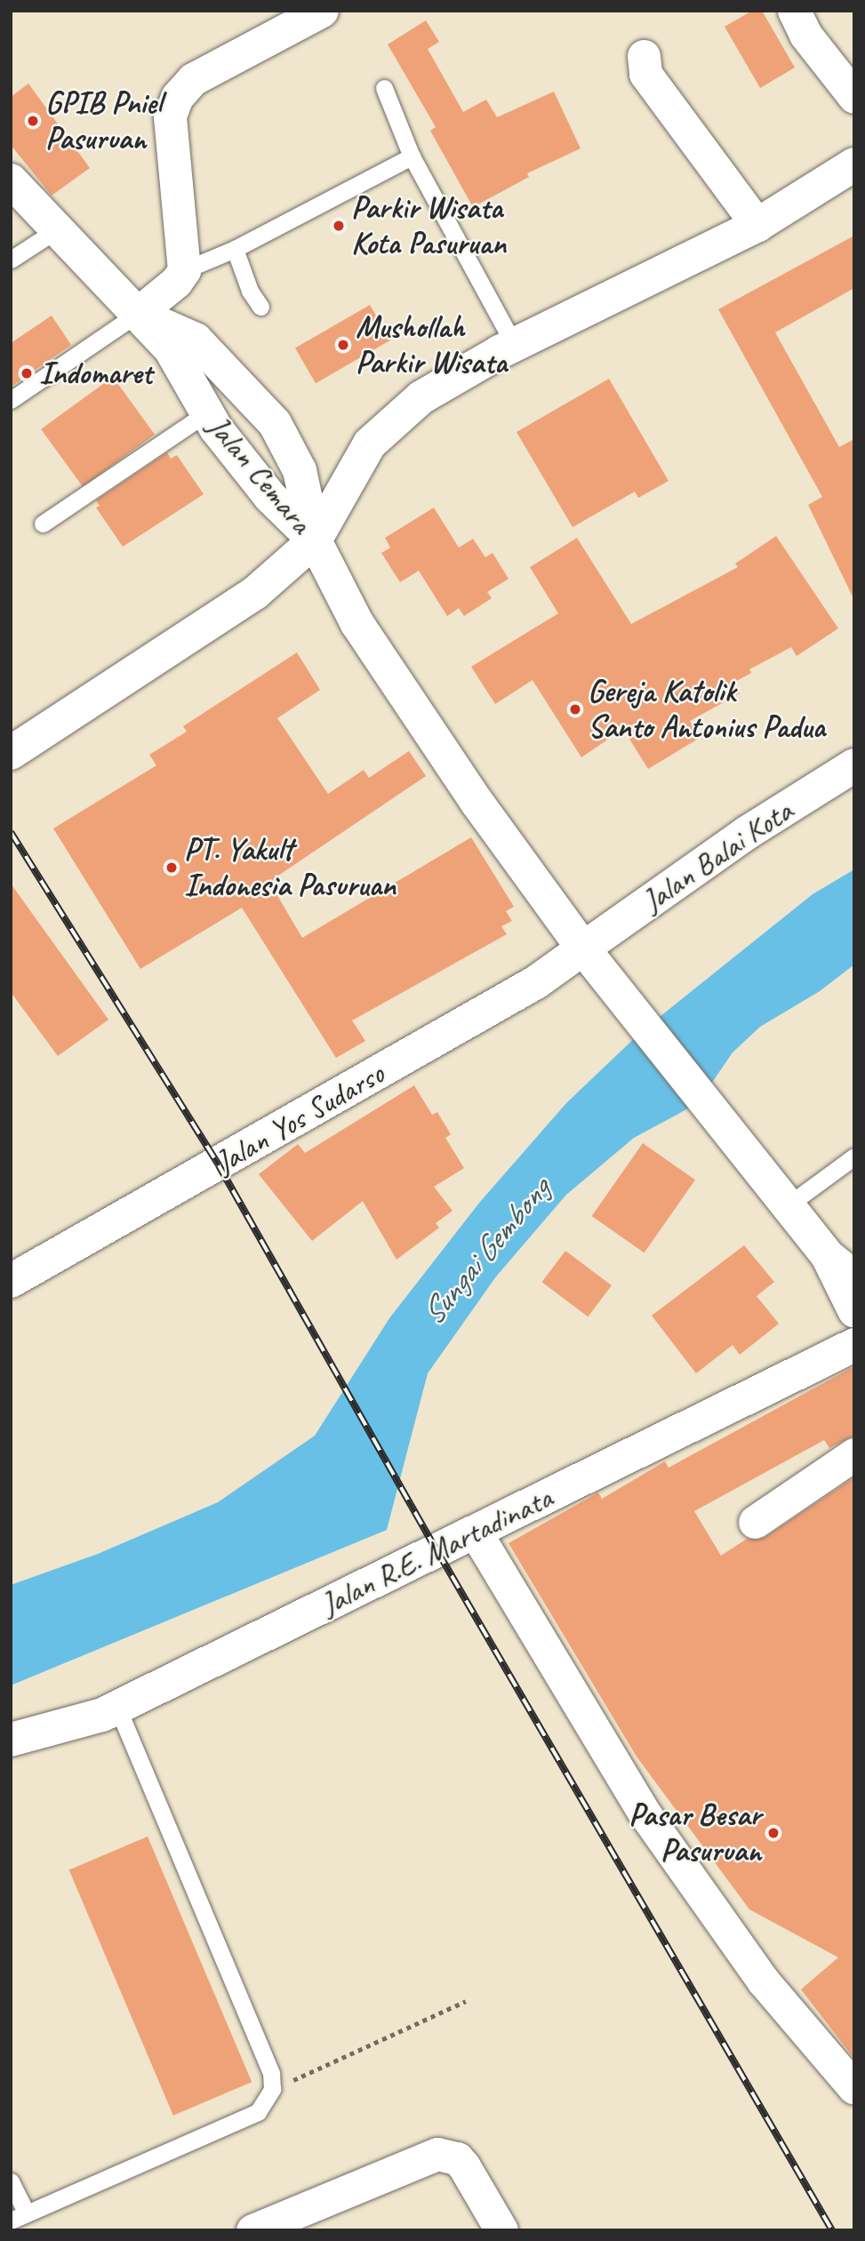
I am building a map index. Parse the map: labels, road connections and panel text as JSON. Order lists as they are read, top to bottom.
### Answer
{
  "streets": {
    "main road": [
      "Jalan Cemara",
      "Jalan Balai Kota",
      "Jalan Yos Sudarso",
      "Jalan R.E. Martadinata"
    ]
  },
  "crossings": [
    ["Jalan Balai Kota", "Jalan Yos Sudarso"]
  ],
  "water": ["Sungai Gembong"],
  "places": [
    "GPIB Pniel Pasuruan",
    "Parkir Wisata Kota Pasuruan",
    "Mushollah Parkir Wisata",
    "Indomaret",
    "Gereja Katolik Santo Antonius Padua",
    "PT. Yakult Indonesia Pasuruan",
    "Pasar Besar Pasuruan"
  ]
}
